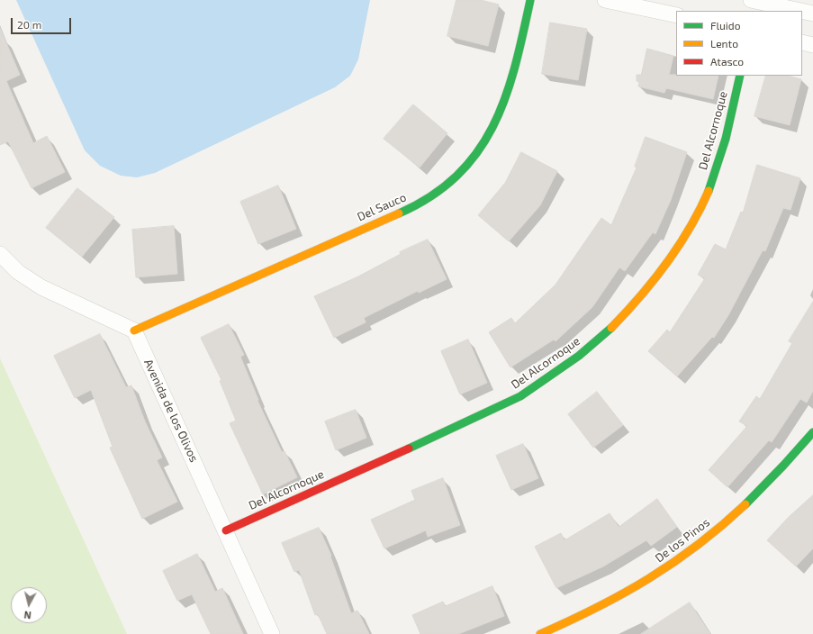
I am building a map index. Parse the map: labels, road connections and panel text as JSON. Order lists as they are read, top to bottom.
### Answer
{
  "streets": {
    "street": [
      "Del Alcornoque",
      "Del Sauco",
      "Avenida de los Olivos",
      "De los Pinos"
    ]
  },
  "crossings": [
    ["Del Alcornoque", "Avenida de los Olivos"],
    ["Del Sauco", "Avenida de los Olivos"]
  ],
  "legend": ["Fluido", "Lento", "Atasco"],
  "scale_bar": "20 m",
  "north": "bottom"
}
